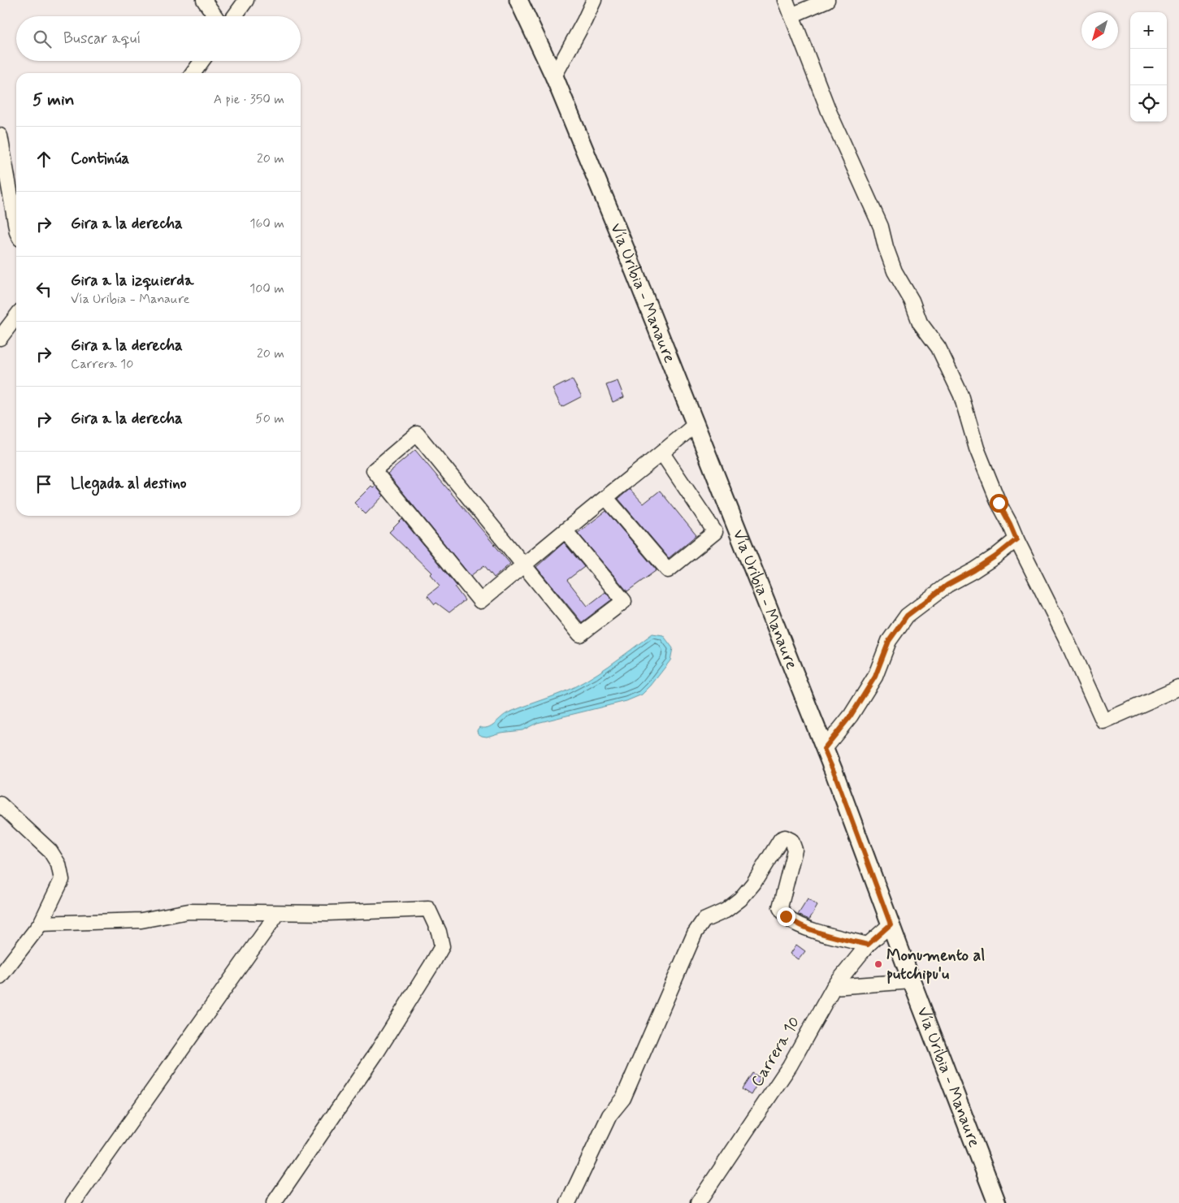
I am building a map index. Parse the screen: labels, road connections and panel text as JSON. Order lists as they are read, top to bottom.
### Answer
{
  "streets": {
    "main road": ["Vía Uribia - Manaure"],
    "street": ["Carrera 10"]
  },
  "crossings": [
    ["Vía Uribia - Manaure", "Carrera 10"]
  ],
  "places": ["Monumento al putchipu'u"],
  "north": "bottom left",
  "page": {
    "map_buttons": ["+", "−"],
    "search": "Buscar aquí",
    "heading": ["5 min", "A pie · 350 m"],
    "list": [
      ["Continúa", "20 m"],
      ["Gira a la derecha", "160 m"],
      ["Gira a la izquierda", "Vía Uribia - Manaure", "100 m"],
      ["Gira a la derecha", "Carrera 10", "20 m"],
      ["Gira a la derecha", "50 m"],
      "Llegada al destino"
    ]
  }
}
